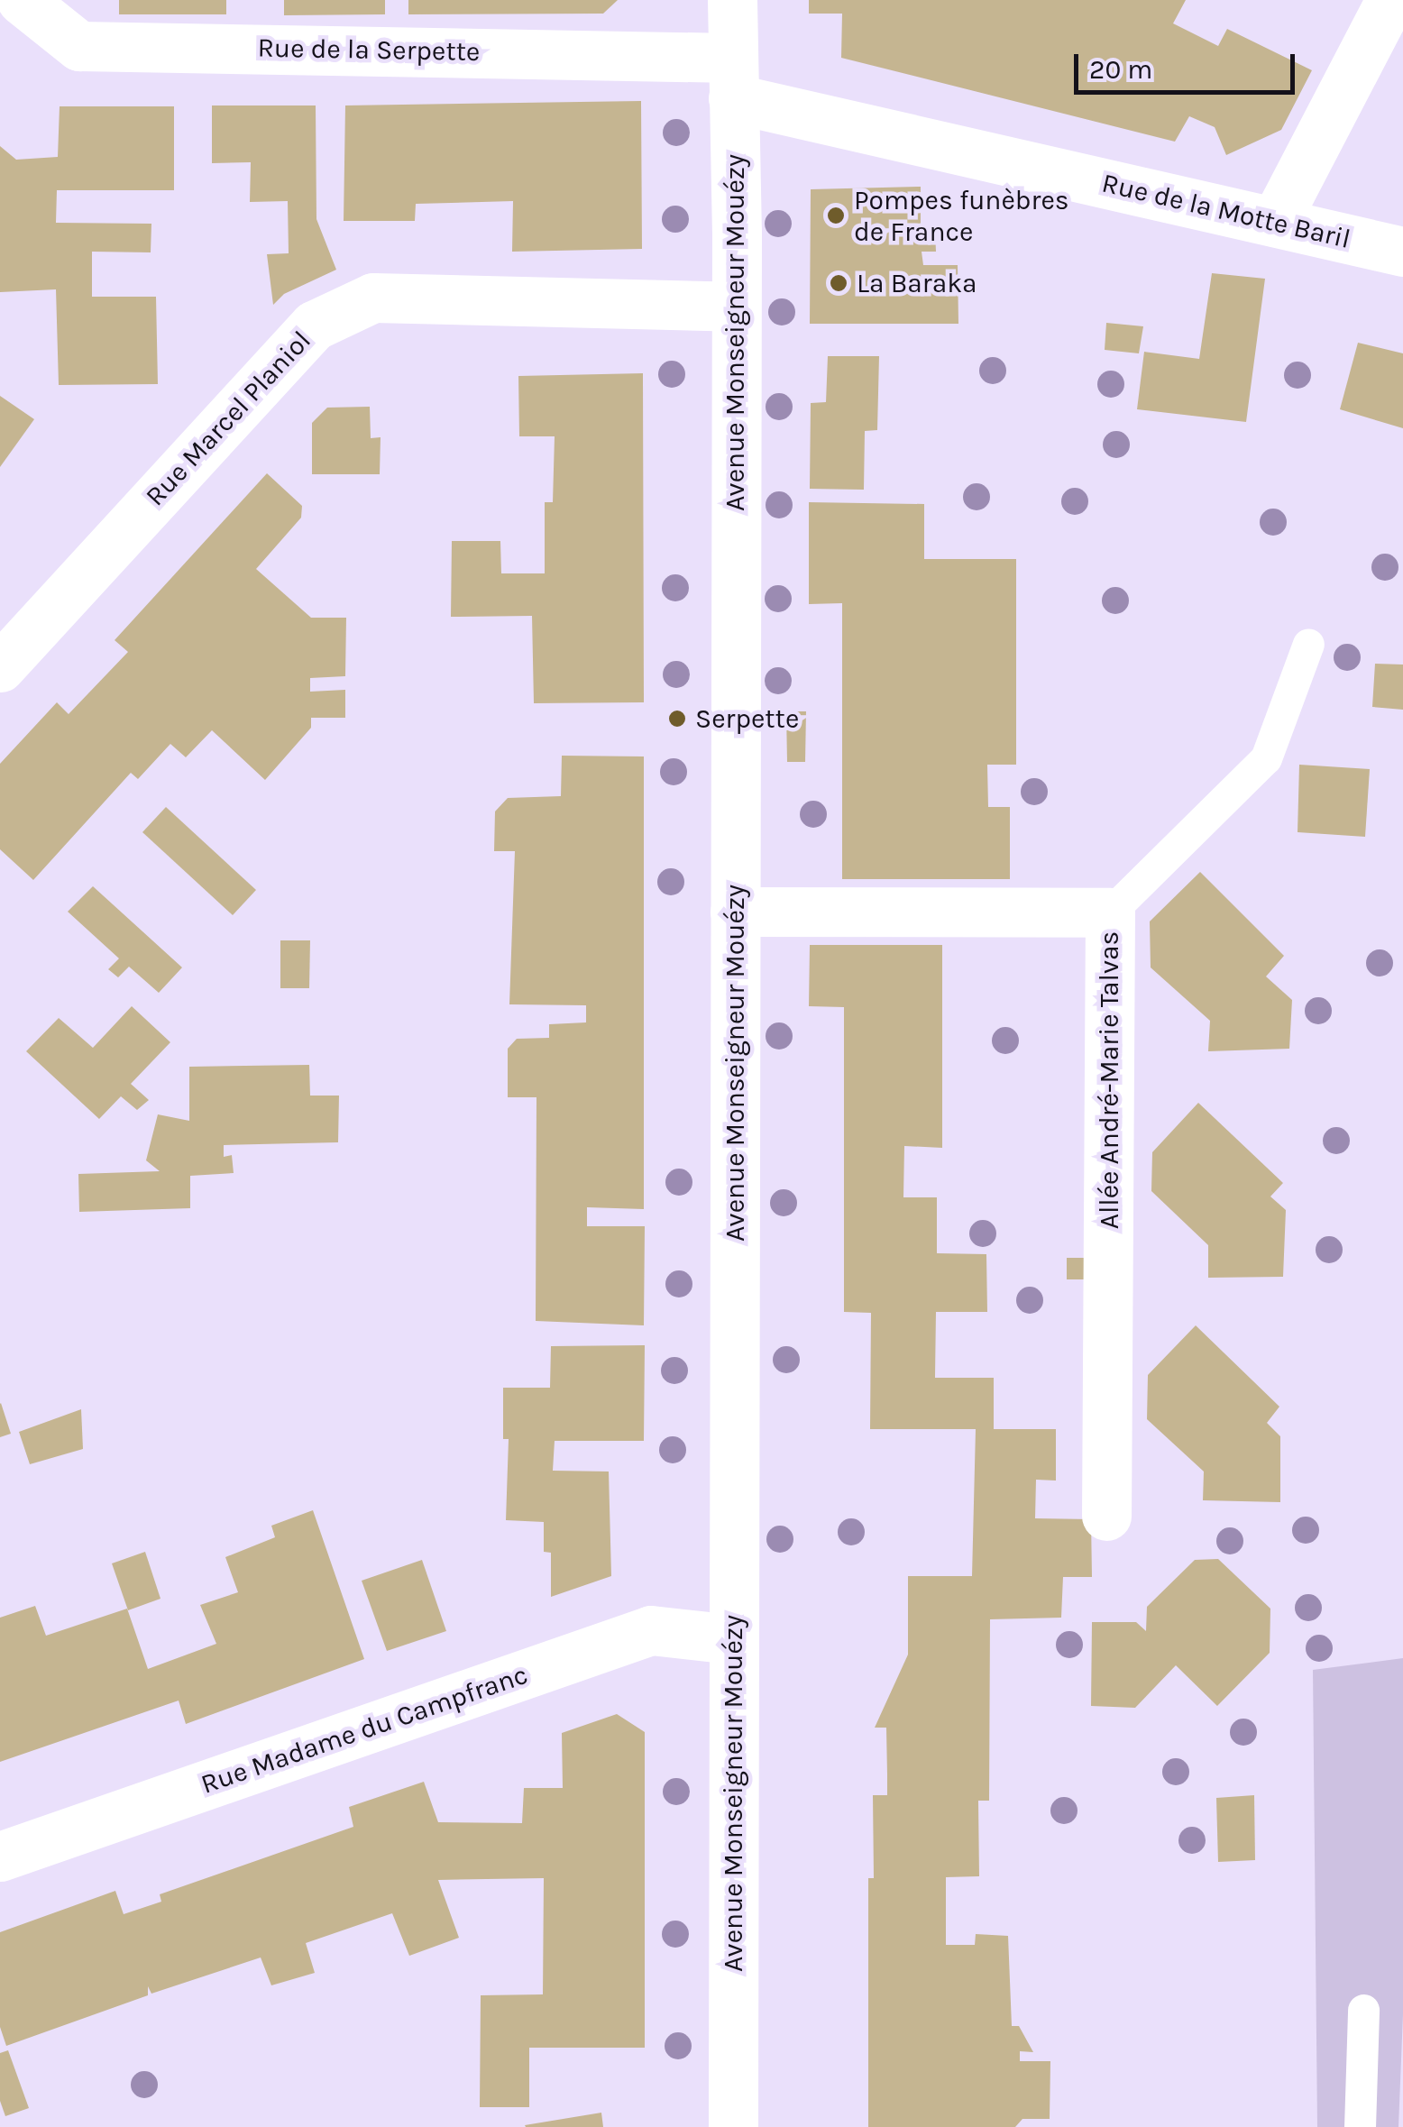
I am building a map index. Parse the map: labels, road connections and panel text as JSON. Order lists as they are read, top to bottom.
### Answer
{
  "streets": {
    "street": [
      "Rue de la Serpette",
      "Rue de la Motte Baril",
      "Avenue Monseigneur Mouézy",
      "Rue Marcel Planiol",
      "Allée André-Marie Talvas",
      "Rue Madame du Campfranc"
    ]
  },
  "crossings": [
    ["Rue de la Serpette", "Rue de la Motte Baril"],
    ["Rue de la Serpette", "Avenue Monseigneur Mouézy"],
    ["Rue de la Motte Baril", "Avenue Monseigneur Mouézy"],
    ["Avenue Monseigneur Mouézy", "Rue Marcel Planiol"],
    ["Avenue Monseigneur Mouézy", "Allée André-Marie Talvas"],
    ["Avenue Monseigneur Mouézy", "Rue Madame du Campfranc"]
  ],
  "places": ["Pompes funèbres de France", "La Baraka", "Serpette"],
  "scale_bar": "20 m"
}
